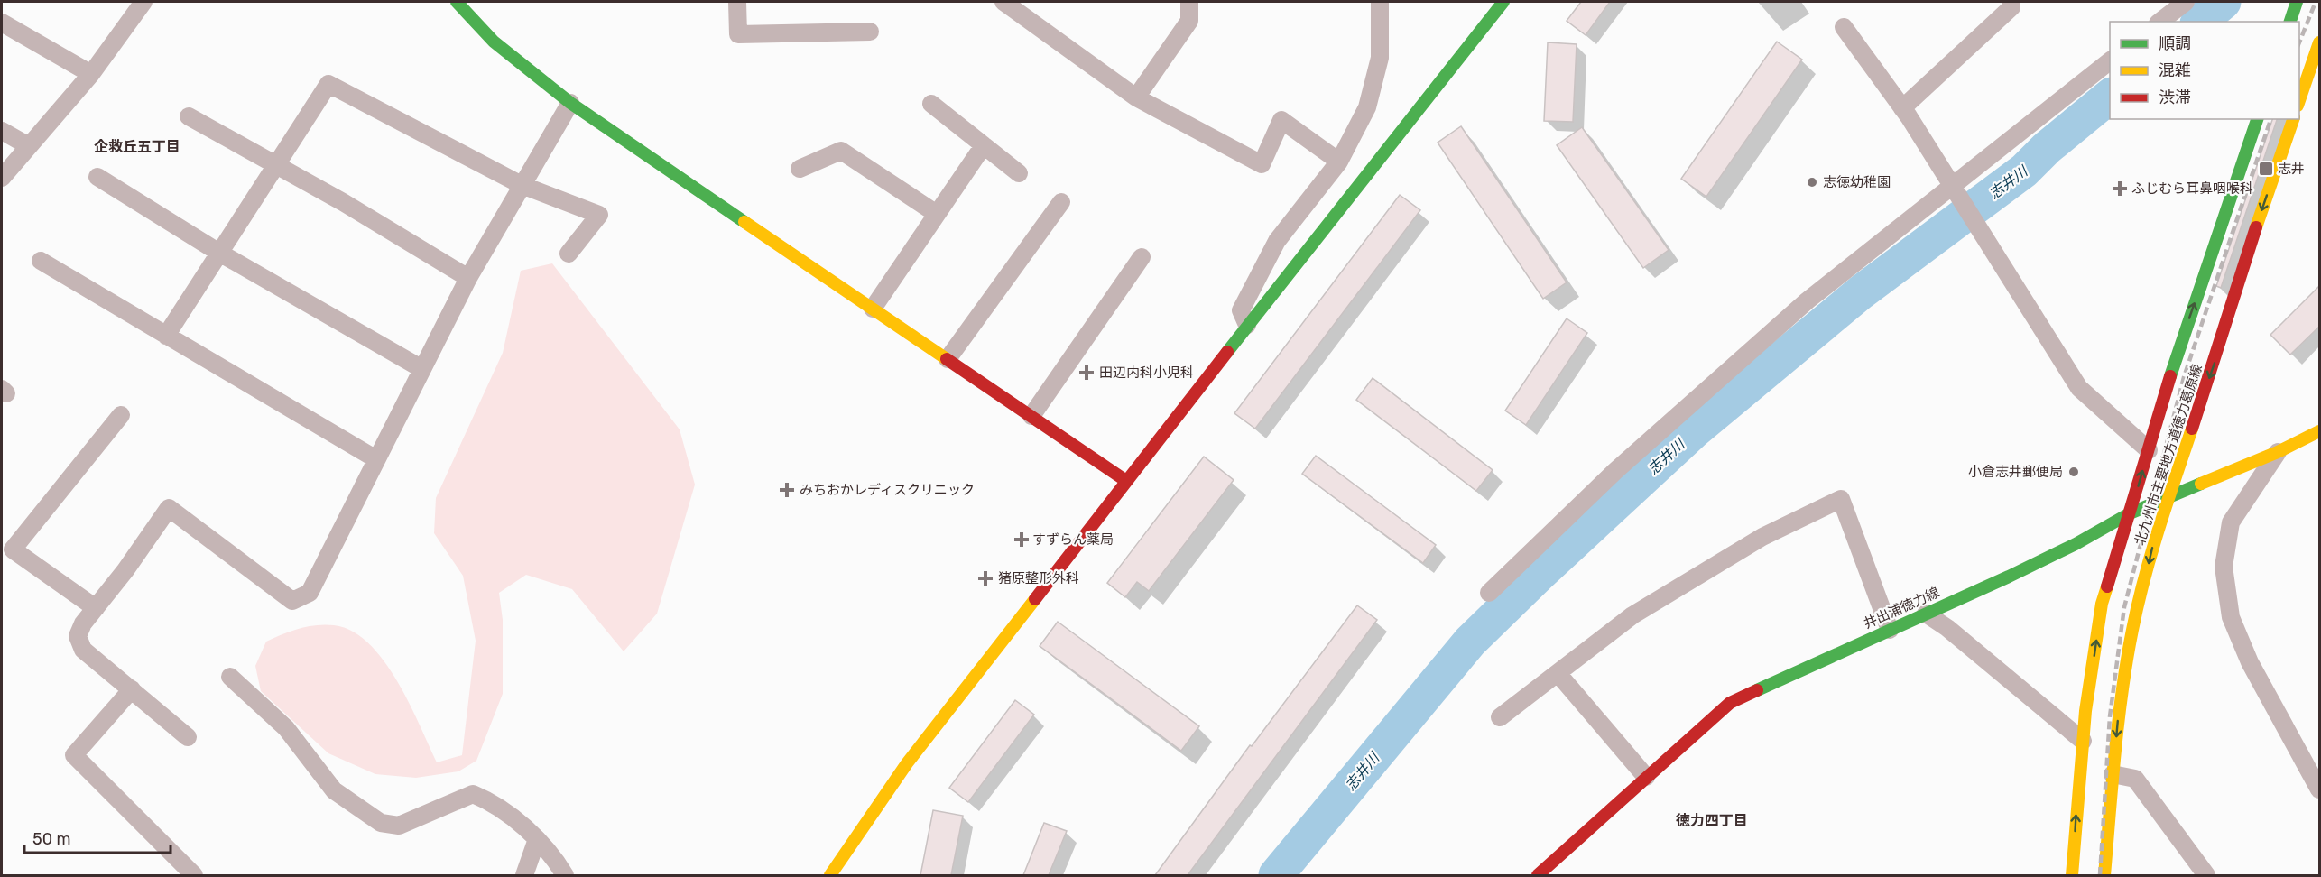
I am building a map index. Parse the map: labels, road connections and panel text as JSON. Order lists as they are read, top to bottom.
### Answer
{
  "streets": {
    "main road": ["北九州市主要地方道徳力葛原線", "井出浦徳力線"]
  },
  "crossings": [
    ["北九州市主要地方道徳力葛原線", "井出浦徳力線"]
  ],
  "districts": ["企救丘五丁目", "徳力四丁目"],
  "water": ["志井川"],
  "places": {
    "transit": ["志井"],
    "other": ["志徳幼稚園", "小倉志井郵便局"],
    "health": [
      "ふじむら耳鼻咽喉科",
      "田辺内科小児科",
      "みちおかレディスクリニック",
      "すずらん薬局",
      "猪原整形外科"
    ]
  },
  "legend": ["順調", "混雑", "渋滞"],
  "scale_bar": "50 m"
}
